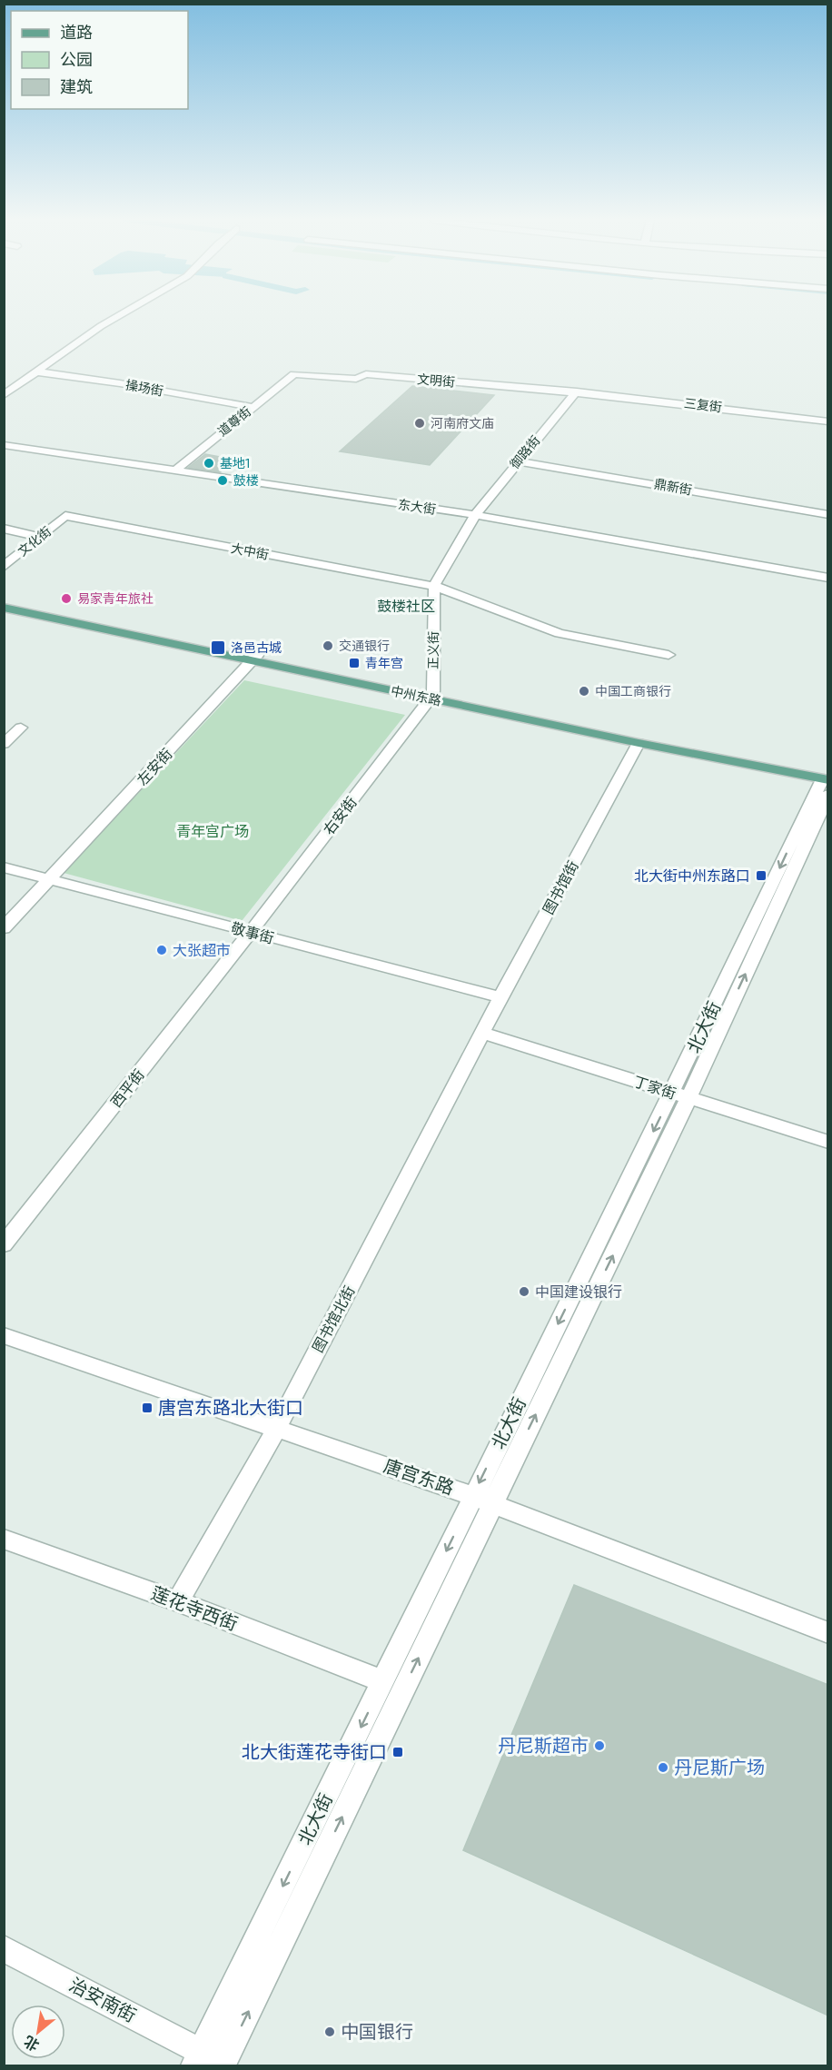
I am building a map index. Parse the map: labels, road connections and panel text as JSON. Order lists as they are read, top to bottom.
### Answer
{
  "streets": {
    "main road": ["中州东路"],
    "street": [
      "文明街",
      "操场街",
      "三复街",
      "道尊街",
      "御路街",
      "鼎新街",
      "东大街",
      "文化街",
      "大中街",
      "正义街",
      "左安街",
      "右安街",
      "图书馆街",
      "敬事街",
      "北大街",
      "丁家街",
      "西平街",
      "图书馆北街",
      "唐宫东路",
      "莲花寺西街",
      "治安南街"
    ]
  },
  "crossings": [
    ["文明街", "三复街"],
    ["文明街", "道尊街"],
    ["文明街", "御路街"],
    ["操场街", "道尊街"],
    ["三复街", "御路街"],
    ["道尊街", "东大街"],
    ["御路街", "鼎新街"],
    ["御路街", "东大街"],
    ["文化街", "大中街"],
    ["大中街", "正义街"],
    ["正义街", "中州东路"],
    ["正义街", "右安街"],
    ["中州东路", "左安街"],
    ["中州东路", "右安街"],
    ["中州东路", "图书馆街"],
    ["中州东路", "北大街"],
    ["左安街", "敬事街"],
    ["右安街", "敬事街"],
    ["右安街", "西平街"],
    ["图书馆街", "敬事街"],
    ["图书馆街", "丁家街"],
    ["图书馆街", "图书馆北街"],
    ["敬事街", "西平街"],
    ["北大街", "丁家街"],
    ["北大街", "唐宫东路"],
    ["北大街", "莲花寺西街"],
    ["北大街", "治安南街"],
    ["丁家街", "图书馆北街"],
    ["图书馆北街", "唐宫东路"],
    ["图书馆北街", "莲花寺西街"]
  ],
  "districts": ["鼓楼社区"],
  "parks": ["青年宫广场"],
  "places": {
    "other": [
      "河南府文庙",
      "基地1",
      "鼓楼",
      "易家青年旅社",
      "交通银行",
      "中国工商银行",
      "大张超市",
      "中国建设银行",
      "丹尼斯超市",
      "丹尼斯广场",
      "中国银行"
    ],
    "transit": [
      "洛邑古城",
      "青年宫",
      "北大街中州东路口",
      "唐宫东路北大街口",
      "北大街莲花寺街口"
    ]
  },
  "legend": ["道路", "公园", "建筑"],
  "north": "bottom left"
}
